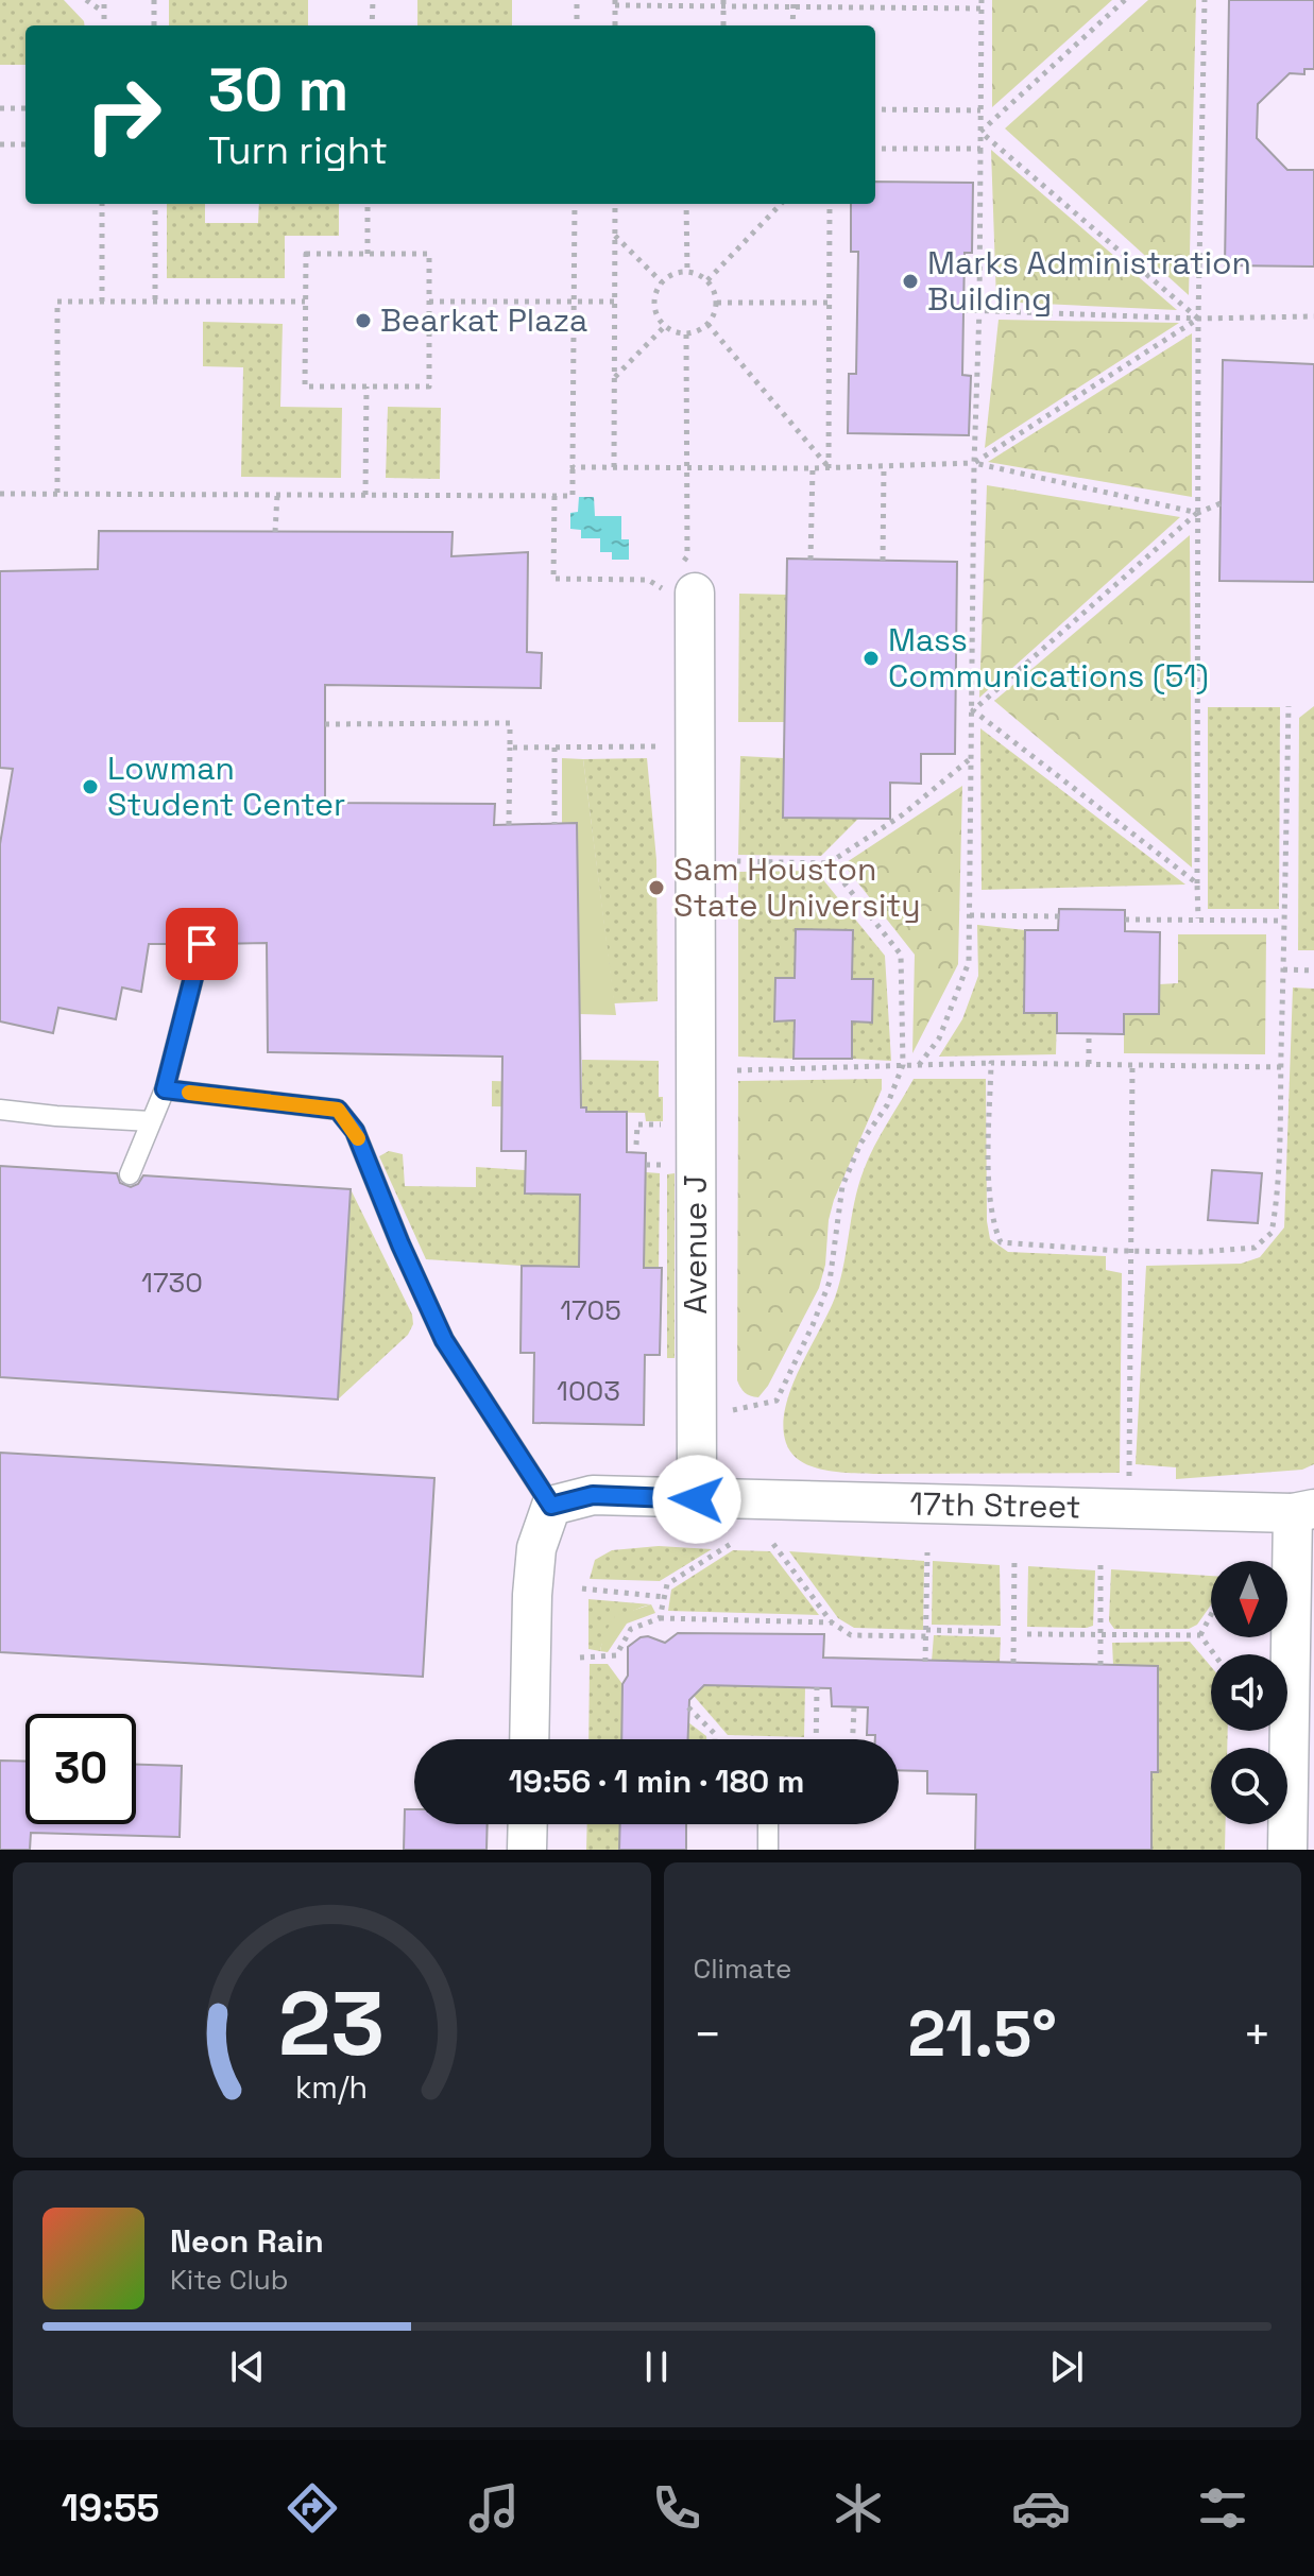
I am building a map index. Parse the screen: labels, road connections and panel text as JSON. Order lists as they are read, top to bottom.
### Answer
{
  "streets": {
    "street": ["Avenue J", "17th Street"]
  },
  "crossings": [
    ["Avenue J", "17th Street"]
  ],
  "places": [
    "Marks Administration Building",
    "Bearkat Plaza",
    "Mass Communications (51)",
    "Lowman Student Center",
    "Sam Houston State University"
  ],
  "house_numbers": ["1730", "1705", "1003"],
  "north": "bottom",
  "page": {
    "turn": ["30 m", "Turn right"],
    "limit": "30",
    "trip": "19:56 · 1 min · 180 m",
    "tile": "Climate",
    "heat": ["−", "21.5°", "+"],
    "song": ["Neon Rain", "Kite Club"],
    "tabs": "19:55",
    "gauge": ["23", "km/h"]
  }
}
